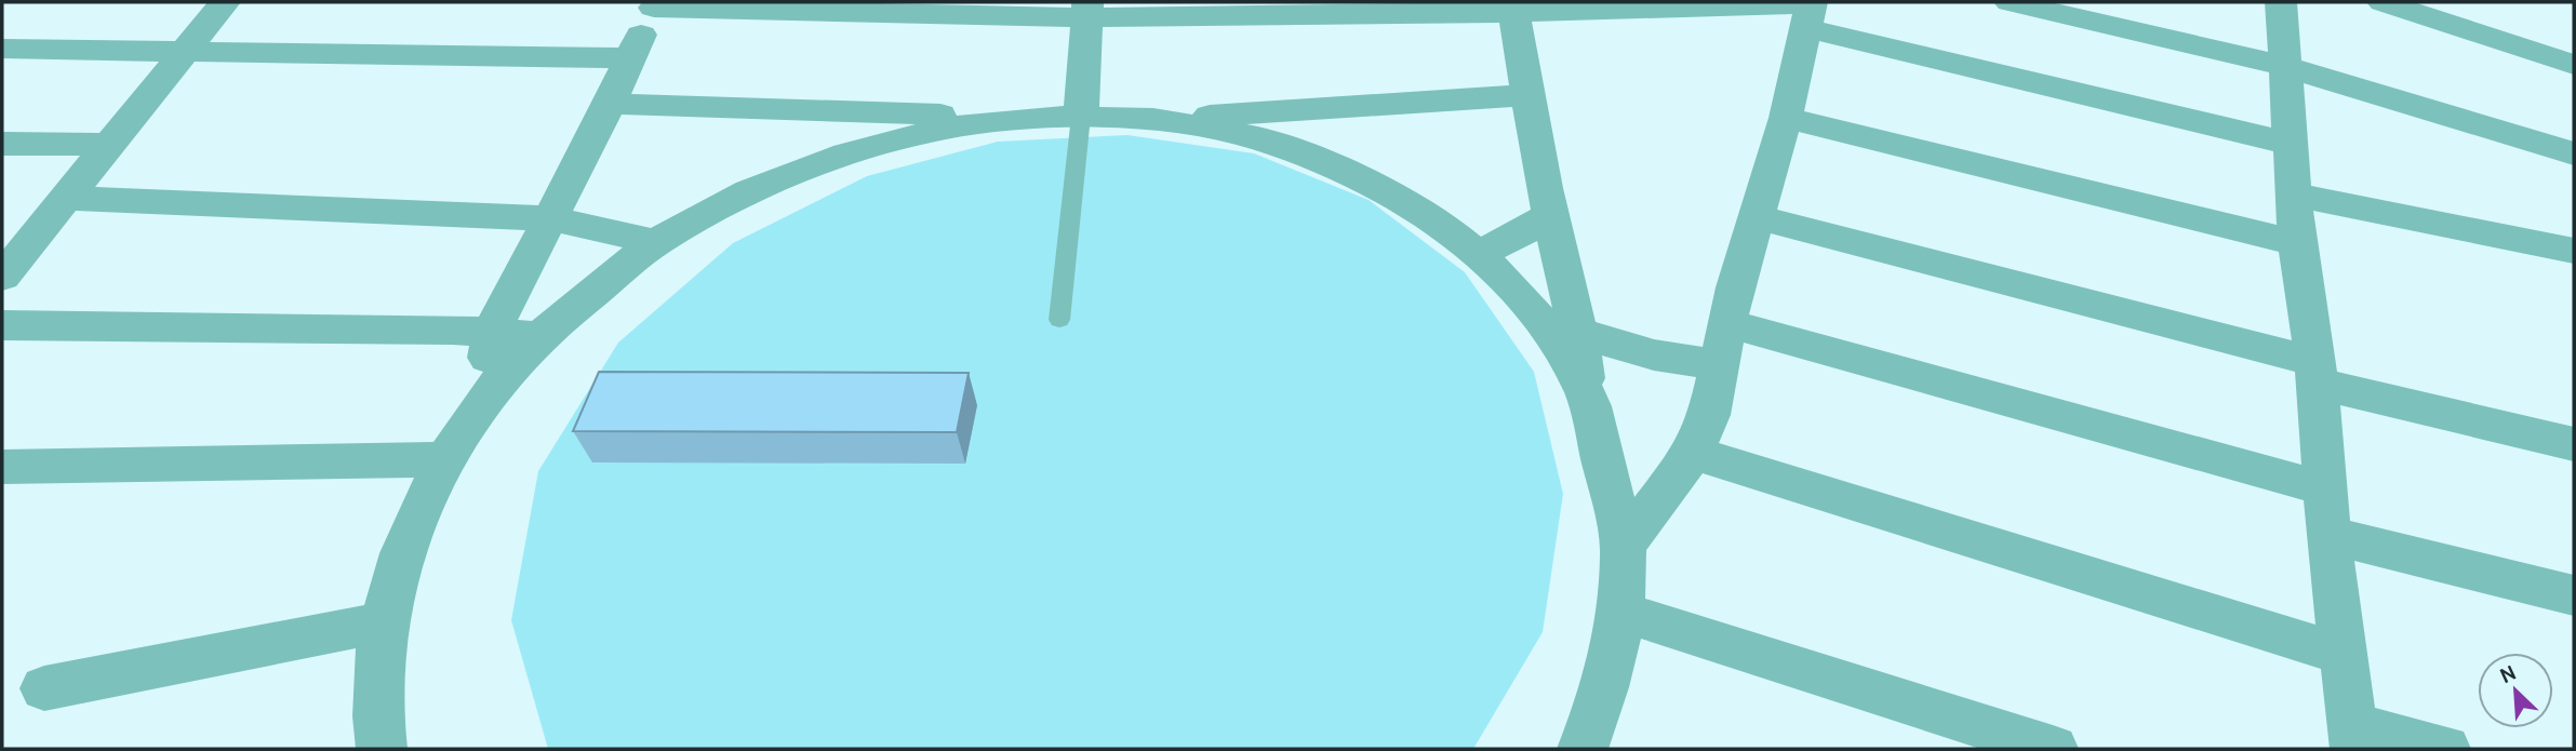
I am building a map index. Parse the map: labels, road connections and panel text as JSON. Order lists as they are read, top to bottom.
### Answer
{
  "north": "top left"
}
